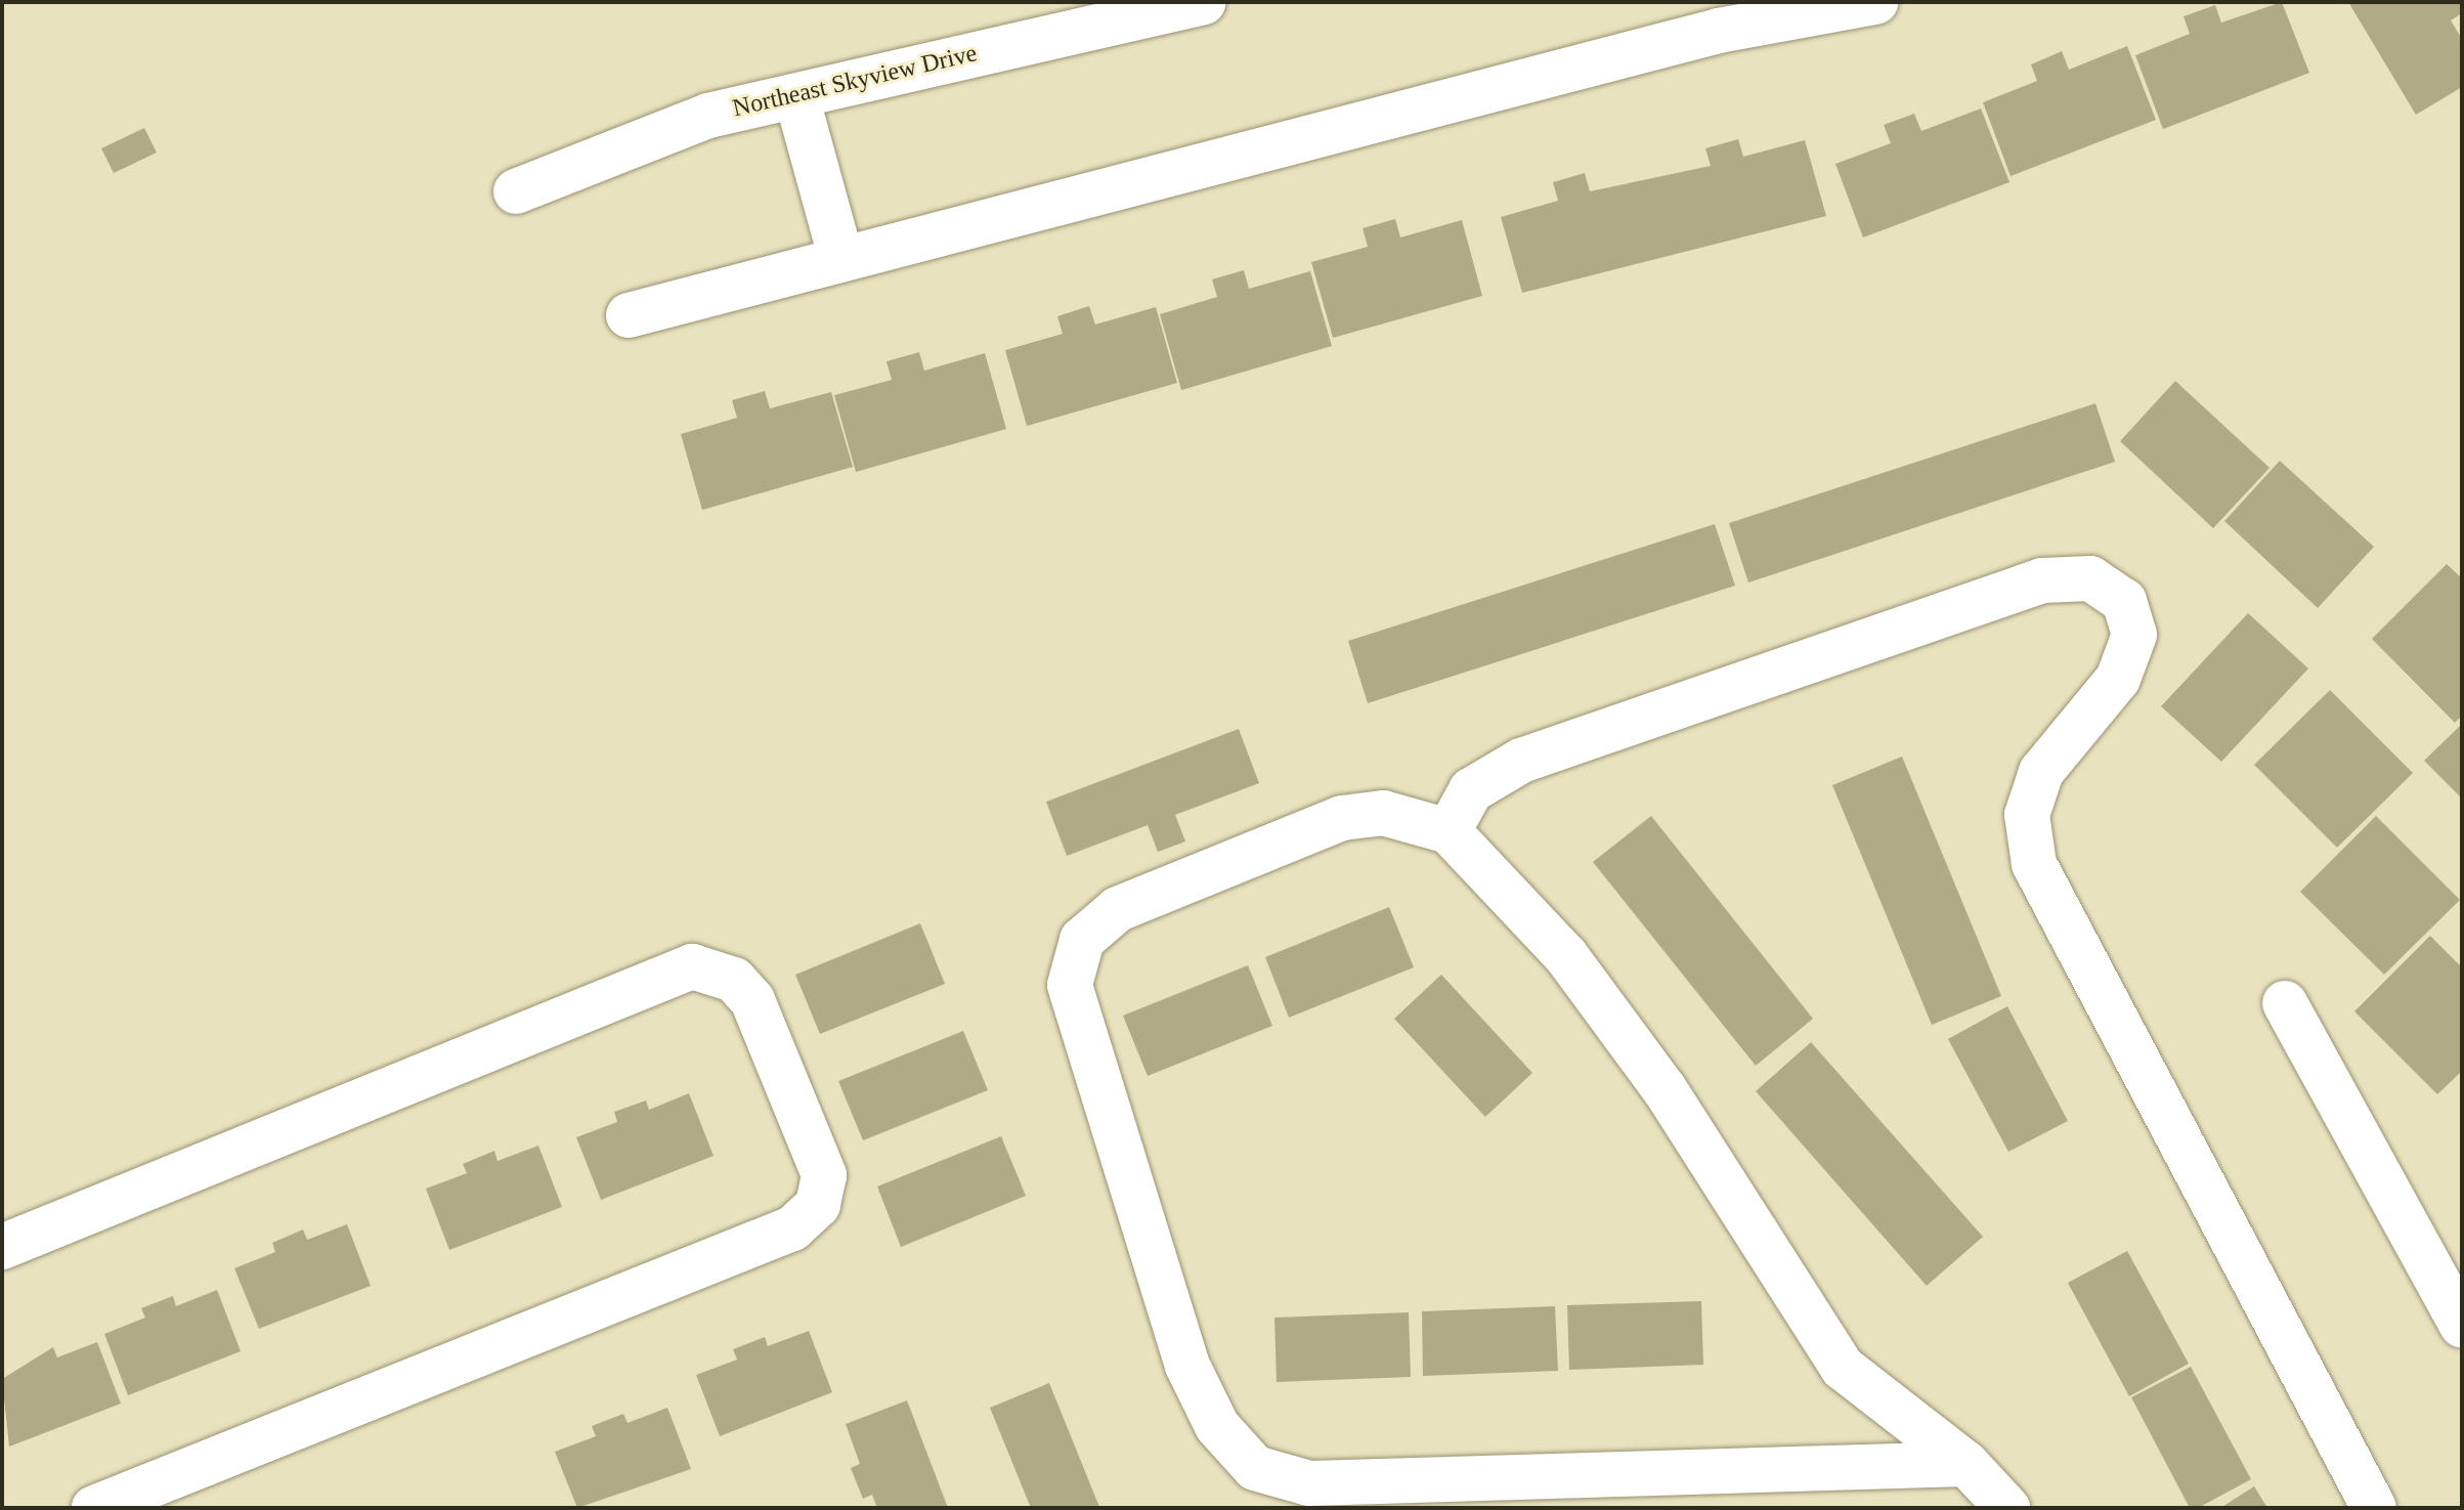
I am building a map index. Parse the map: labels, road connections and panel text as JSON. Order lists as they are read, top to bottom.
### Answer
{
  "streets": {
    "street": ["Northeast Skyview Drive"]
  }
}
